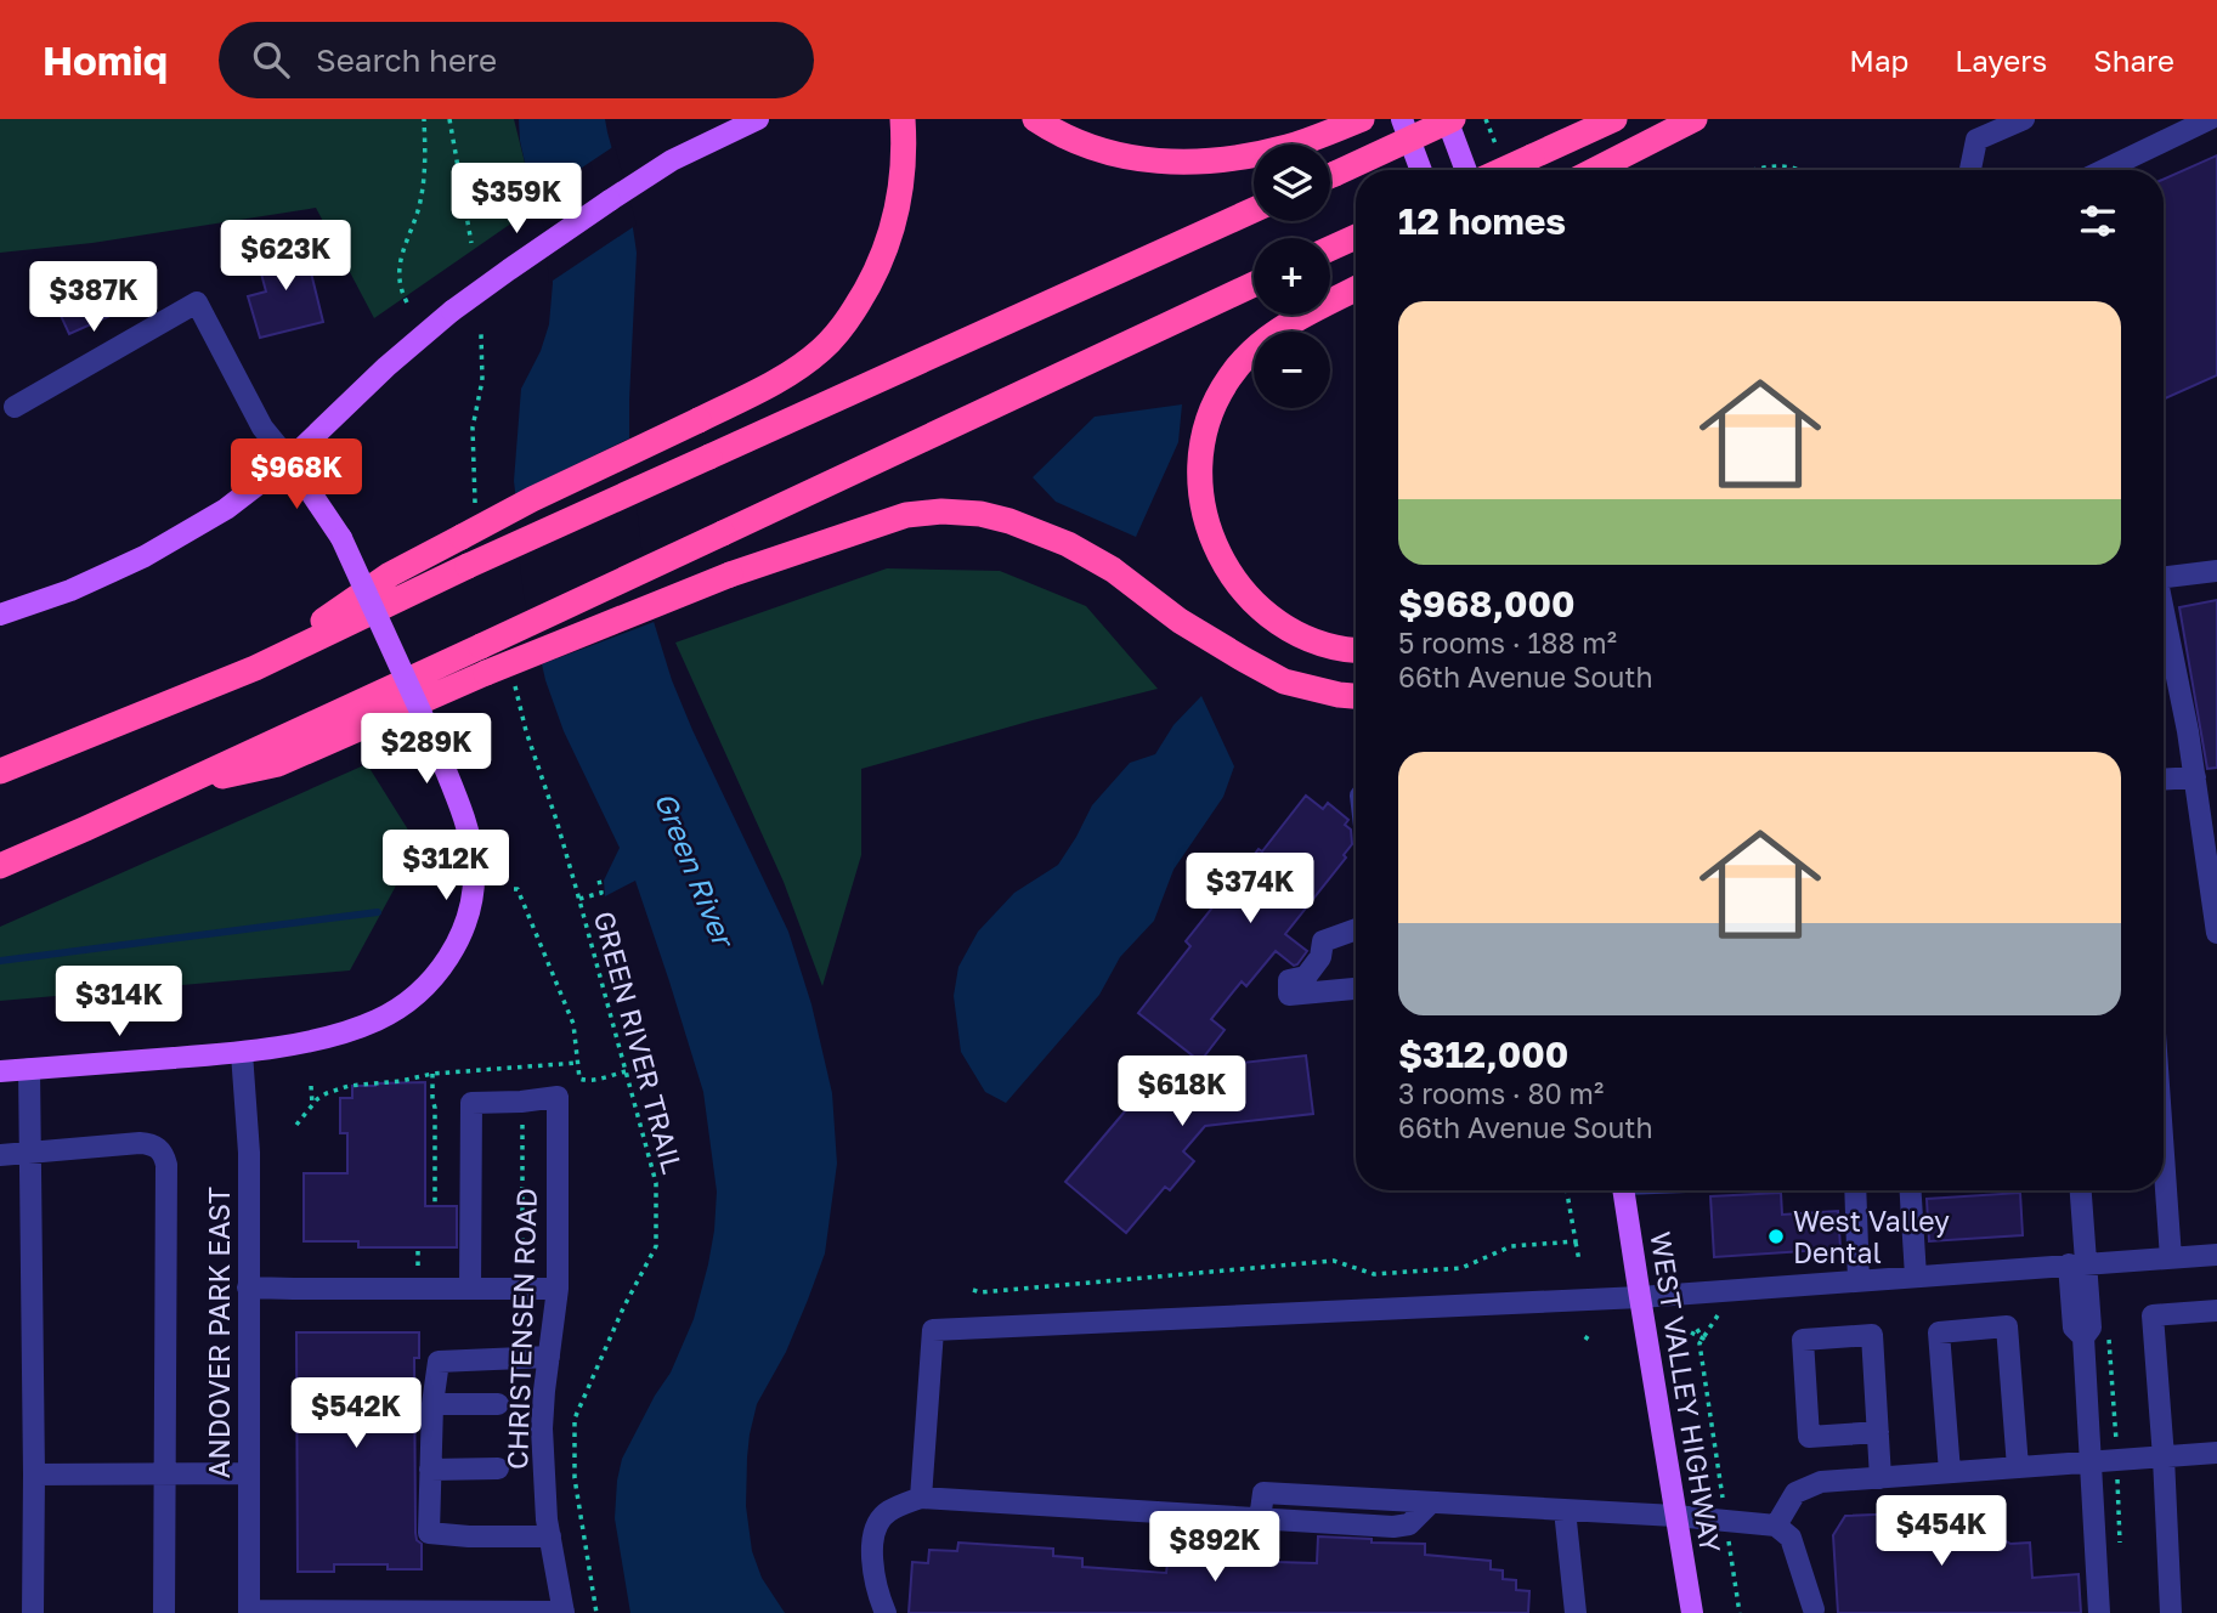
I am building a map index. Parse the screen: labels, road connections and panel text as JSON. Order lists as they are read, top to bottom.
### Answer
{
  "streets": {
    "main road": ["WEST VALLEY HIGHWAY"],
    "street": ["CHRISTENSEN ROAD", "ANDOVER PARK EAST"],
    "path": ["GREEN RIVER TRAIL"]
  },
  "water": ["Green River"],
  "places": ["West Valley Dental"],
  "page": {
    "header": "Homiq",
    "search": "Search here",
    "nav": ["Map", "Layers", "Share"],
    "map_buttons": ["+", "−"],
    "price": [
      "$359K",
      "$623K",
      "$387K",
      "$968K",
      "$289K",
      "$312K",
      "$374K",
      "$314K",
      "$618K",
      "$542K",
      "$454K",
      "$892K"
    ],
    "heading": "12 homes",
    "list": [
      {
        "name": "$968,000",
        "note": "5 rooms · 188 m² · 66th Avenue South"
      },
      {
        "name": "$312,000",
        "note": "3 rooms · 80 m² · 66th Avenue South"
      }
    ]
  }
}
